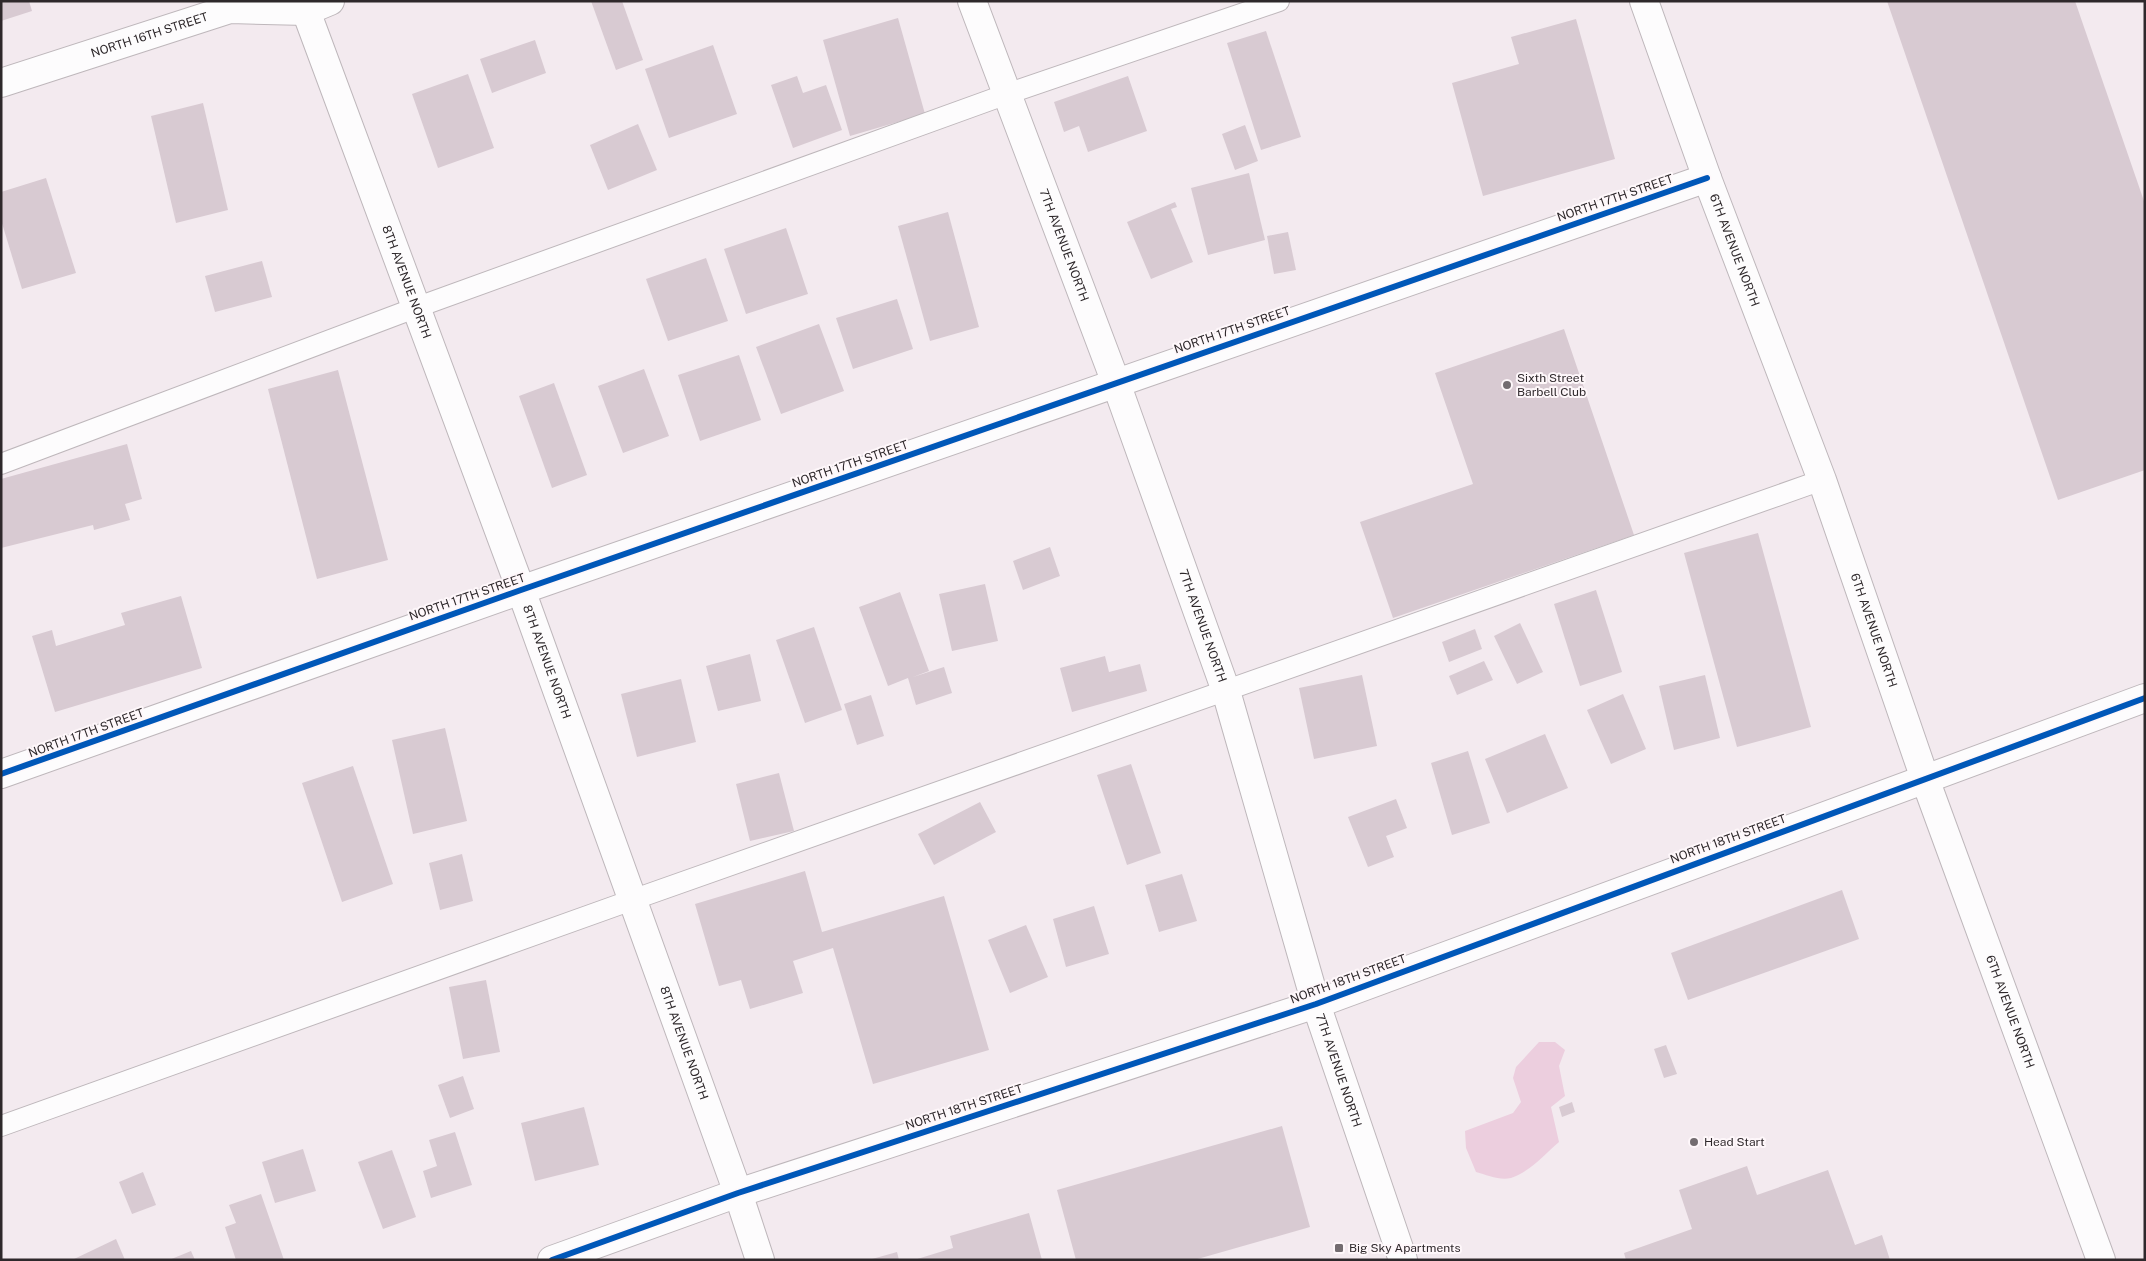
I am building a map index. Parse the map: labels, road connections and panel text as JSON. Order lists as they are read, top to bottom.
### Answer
{
  "streets": {
    "street": [
      "NORTH 16TH STREET",
      "NORTH 17TH STREET",
      "7TH AVENUE NORTH",
      "6TH AVENUE NORTH",
      "8TH AVENUE NORTH",
      "NORTH 18TH STREET"
    ]
  },
  "crossings": [
    ["NORTH 16TH STREET", "8TH AVENUE NORTH"],
    ["NORTH 17TH STREET", "7TH AVENUE NORTH"],
    ["NORTH 17TH STREET", "6TH AVENUE NORTH"],
    ["NORTH 17TH STREET", "8TH AVENUE NORTH"],
    ["7TH AVENUE NORTH", "NORTH 18TH STREET"],
    ["6TH AVENUE NORTH", "NORTH 18TH STREET"],
    ["8TH AVENUE NORTH", "NORTH 18TH STREET"]
  ],
  "places": {
    "other": ["Sixth Street Barbell Club", "Head Start"],
    "transit": ["Big Sky Apartments"]
  }
}
